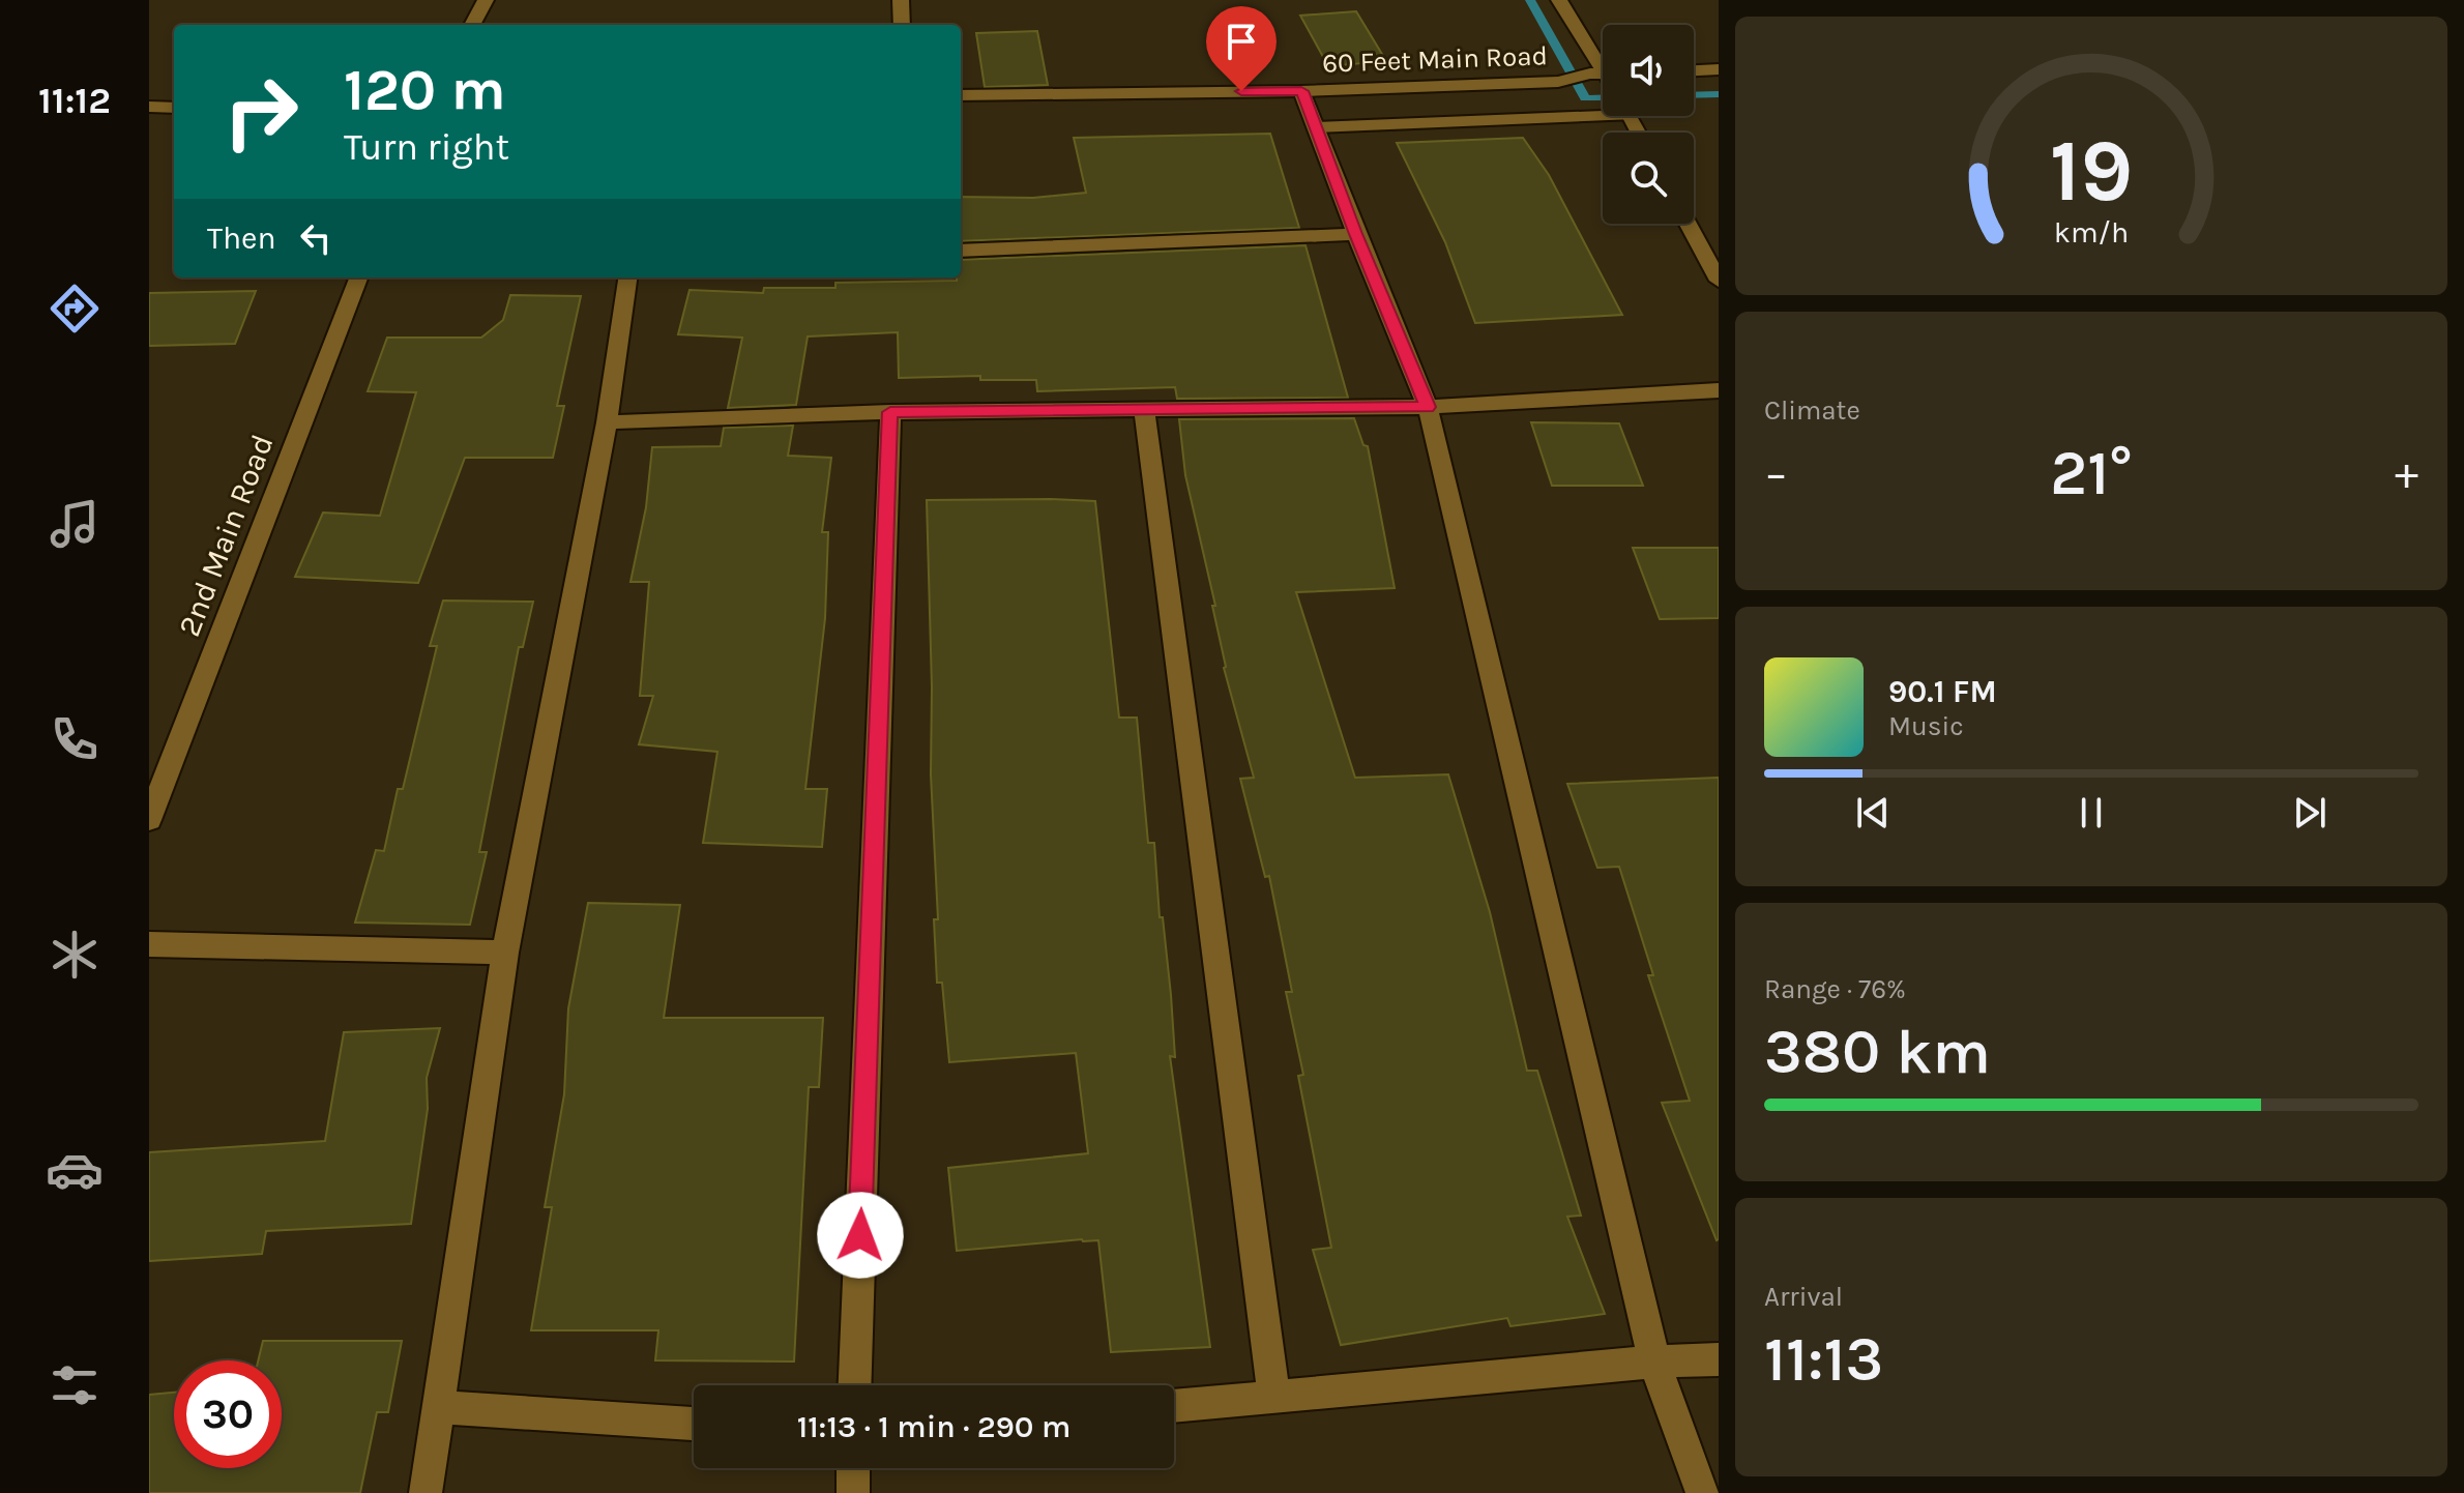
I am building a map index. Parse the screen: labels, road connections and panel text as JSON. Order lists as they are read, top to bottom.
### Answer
{
  "streets": {
    "street": ["60 Feet Main Road", "2nd Main Road"]
  },
  "page": {
    "tabs": "11:12",
    "turn": ["120 m", "Turn right"],
    "then": "Then",
    "tile": [
      "Climate",
      ["Range · 76%", "380 km"],
      ["Arrival", "11:13"]
    ],
    "heat": ["−", "21°", "+"],
    "song": ["90.1 FM", "Music"],
    "limit": "30",
    "trip": "11:13 · 1 min · 290 m",
    "gauge": ["19", "km/h"]
  }
}
